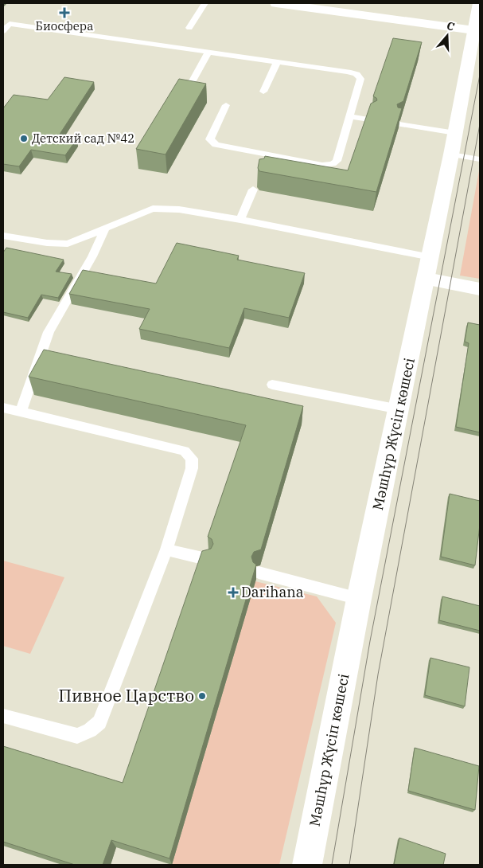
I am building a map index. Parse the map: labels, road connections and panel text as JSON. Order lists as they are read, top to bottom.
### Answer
{
  "streets": {
    "street": ["Мәшһүр Жүсіп көшесі"]
  },
  "places": {
    "health": ["Биосфера", "Darihana"],
    "other": ["Детский сад №42", "Пивное Царство"]
  },
  "north": "top"
}
